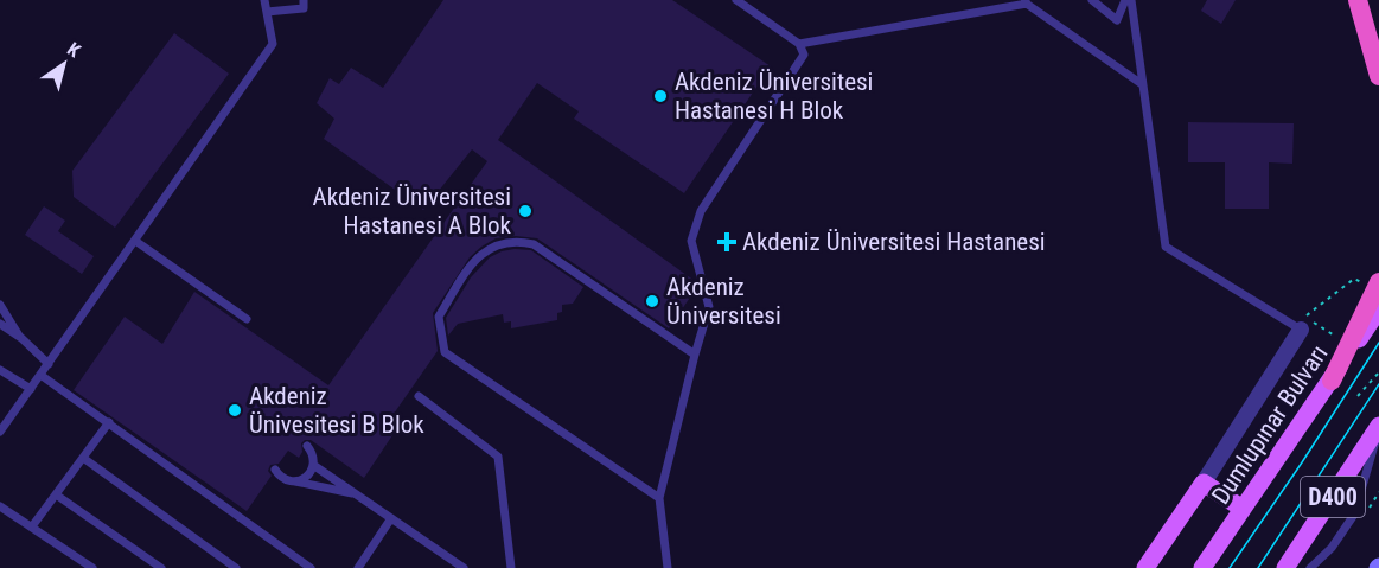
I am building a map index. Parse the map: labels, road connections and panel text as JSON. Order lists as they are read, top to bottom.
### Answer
{
  "streets": {
    "main road": ["Dumlupınar Bulvarı", "D400"]
  },
  "places": {
    "other": [
      "Akdeniz Üniversitesi Hastanesi H Blok",
      "Akdeniz Üniversitesi Hastanesi A Blok",
      "Akdeniz Üniversitesi",
      "Akdeniz Ünivesitesi B Blok"
    ],
    "health": ["Akdeniz Üniversitesi Hastanesi"]
  },
  "north": "top right"
}
